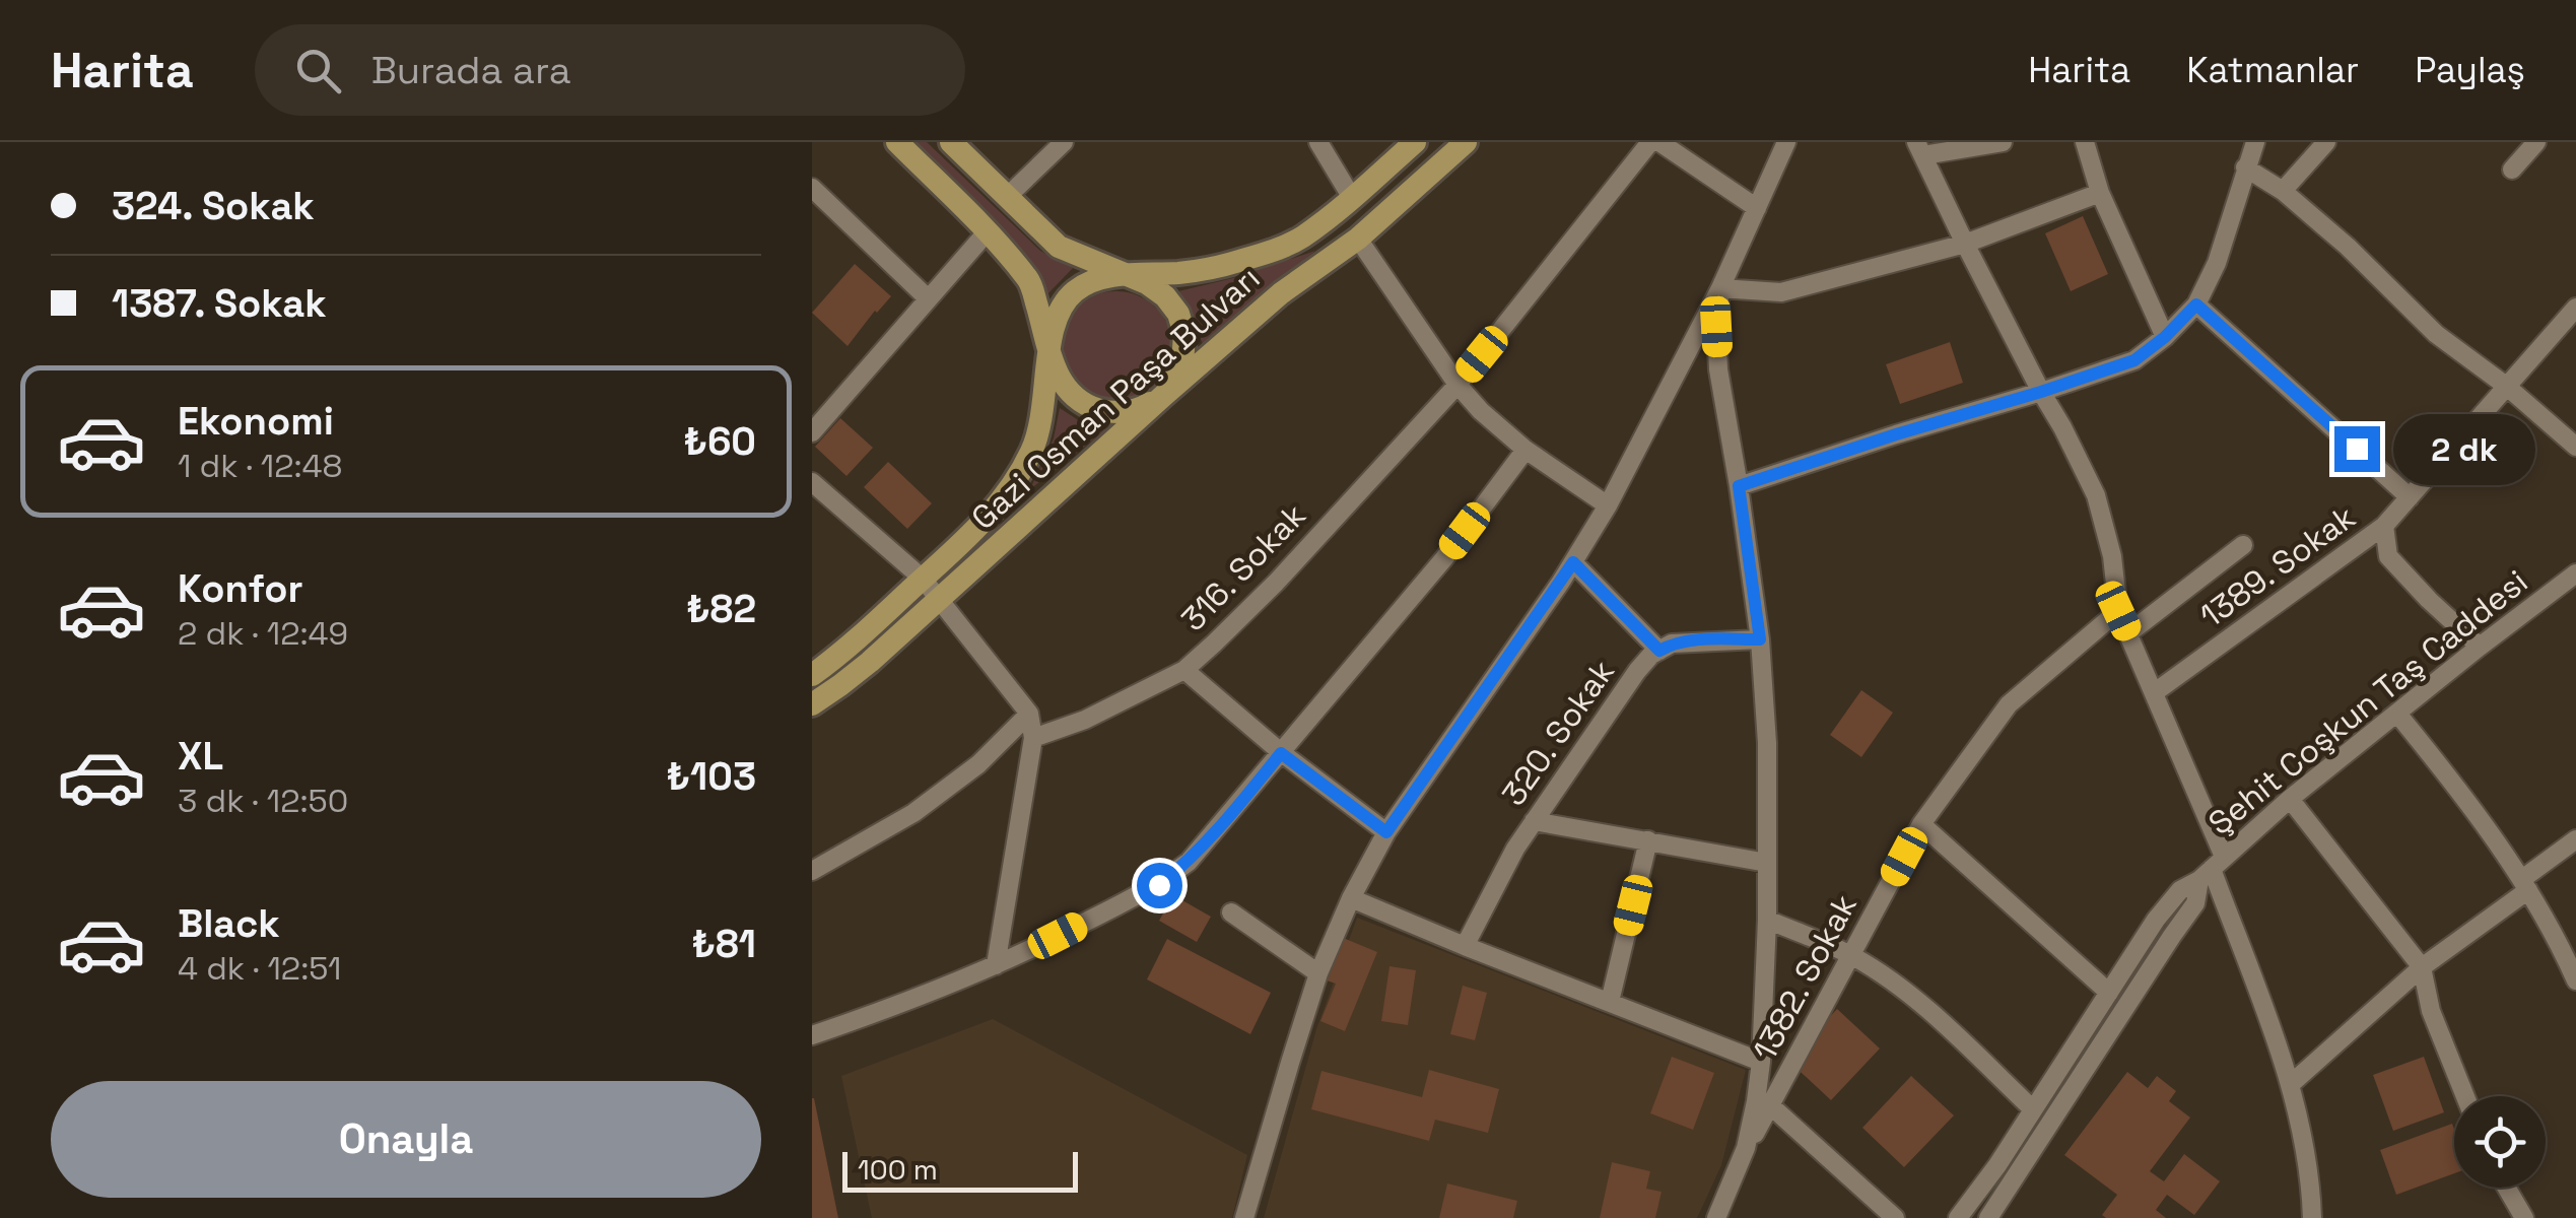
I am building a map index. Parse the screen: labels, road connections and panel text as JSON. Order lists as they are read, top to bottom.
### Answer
{
  "streets": {
    "main road": ["Gazi Osman Paşa Bulvarı"],
    "street": [
      "1389. Sokak",
      "316. Sokak",
      "Şehit Coşkun Taş Caddesi",
      "320. Sokak",
      "1382. Sokak"
    ]
  },
  "scale_bar": "100 m",
  "page": {
    "header": "Harita",
    "search": "Burada ara",
    "nav": ["Harita", "Katmanlar", "Paylaş"],
    "banner": ["324. Sokak", "1387. Sokak"],
    "list": [
      {
        "name": "Ekonomi",
        "note": "1 dk · 12:48",
        "value": "₺60"
      },
      {
        "name": "Konfor",
        "note": "2 dk · 12:49",
        "value": "₺82"
      },
      {
        "name": "XL",
        "note": "3 dk · 12:50",
        "value": "₺103"
      },
      {
        "name": "Black",
        "note": "4 dk · 12:51",
        "value": "₺81"
      }
    ],
    "bubble": "2 dk",
    "buttons": "Onayla",
    "scale": "100 m"
  }
}
